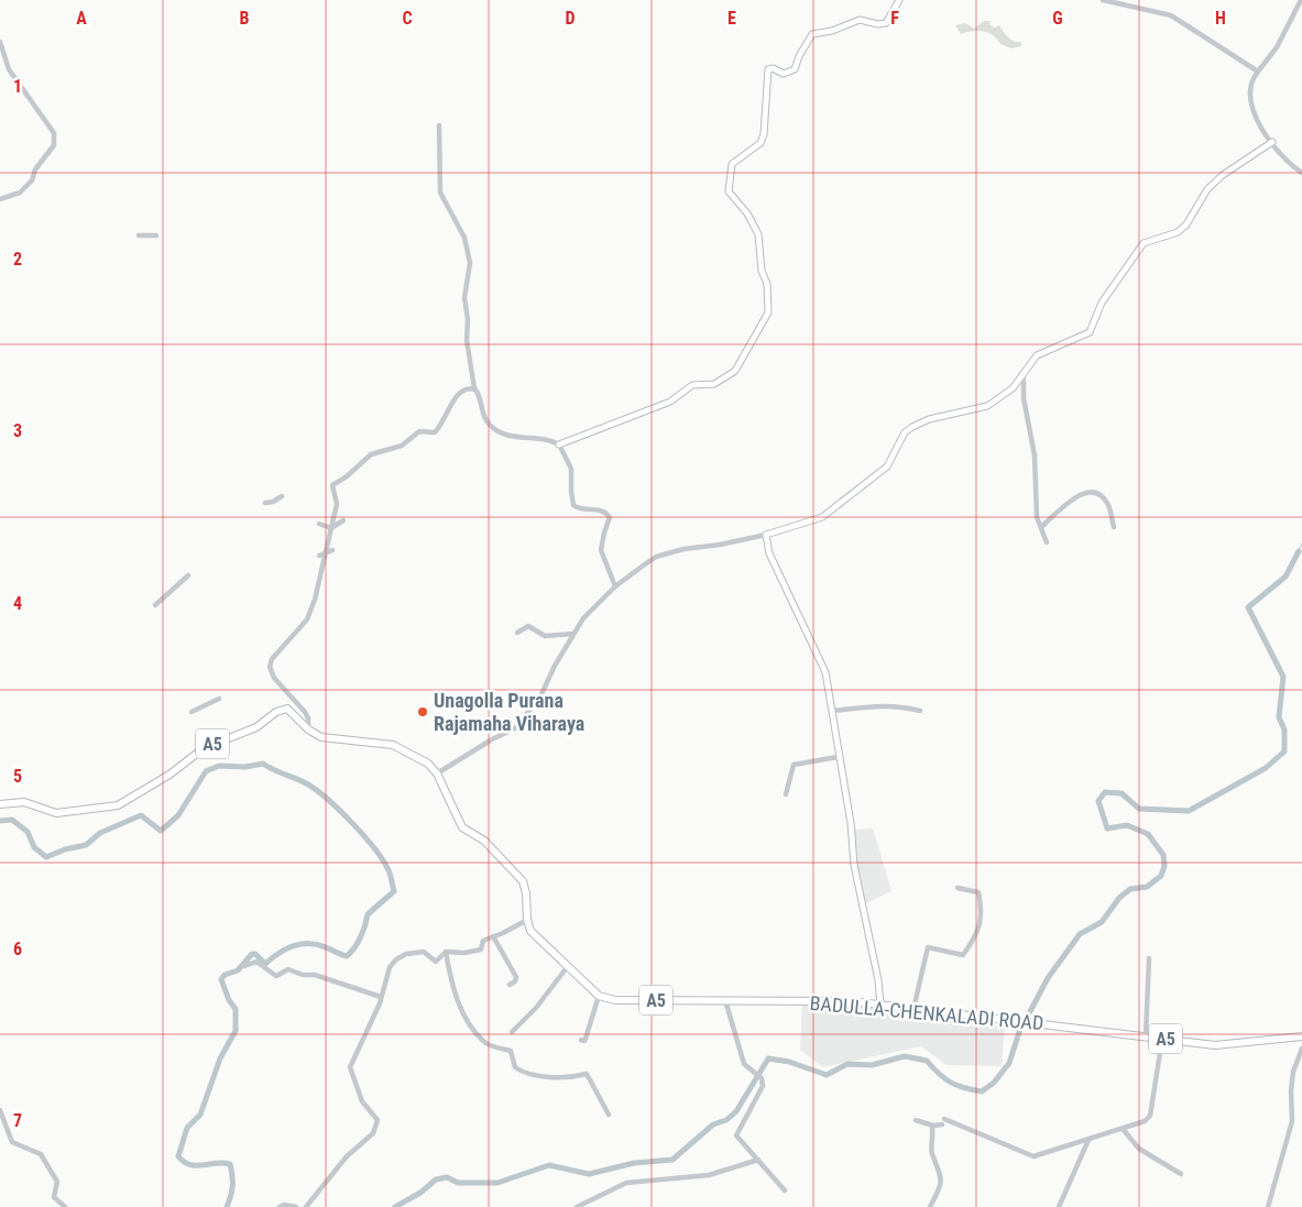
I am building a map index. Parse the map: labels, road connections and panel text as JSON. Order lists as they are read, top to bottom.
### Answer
{
  "streets": {
    "highway": ["A5", "BADULLA-CHENKALADI ROAD"]
  },
  "places": ["Unagolla Purana Rajamaha Viharaya"],
  "grid": {
    "columns": [
      "A",
      "B",
      "C",
      "D",
      "E",
      "F",
      "G",
      "H"
    ],
    "rows": [
      "1",
      "2",
      "3",
      "4",
      "5",
      "6",
      "7"
    ]
  }
}
